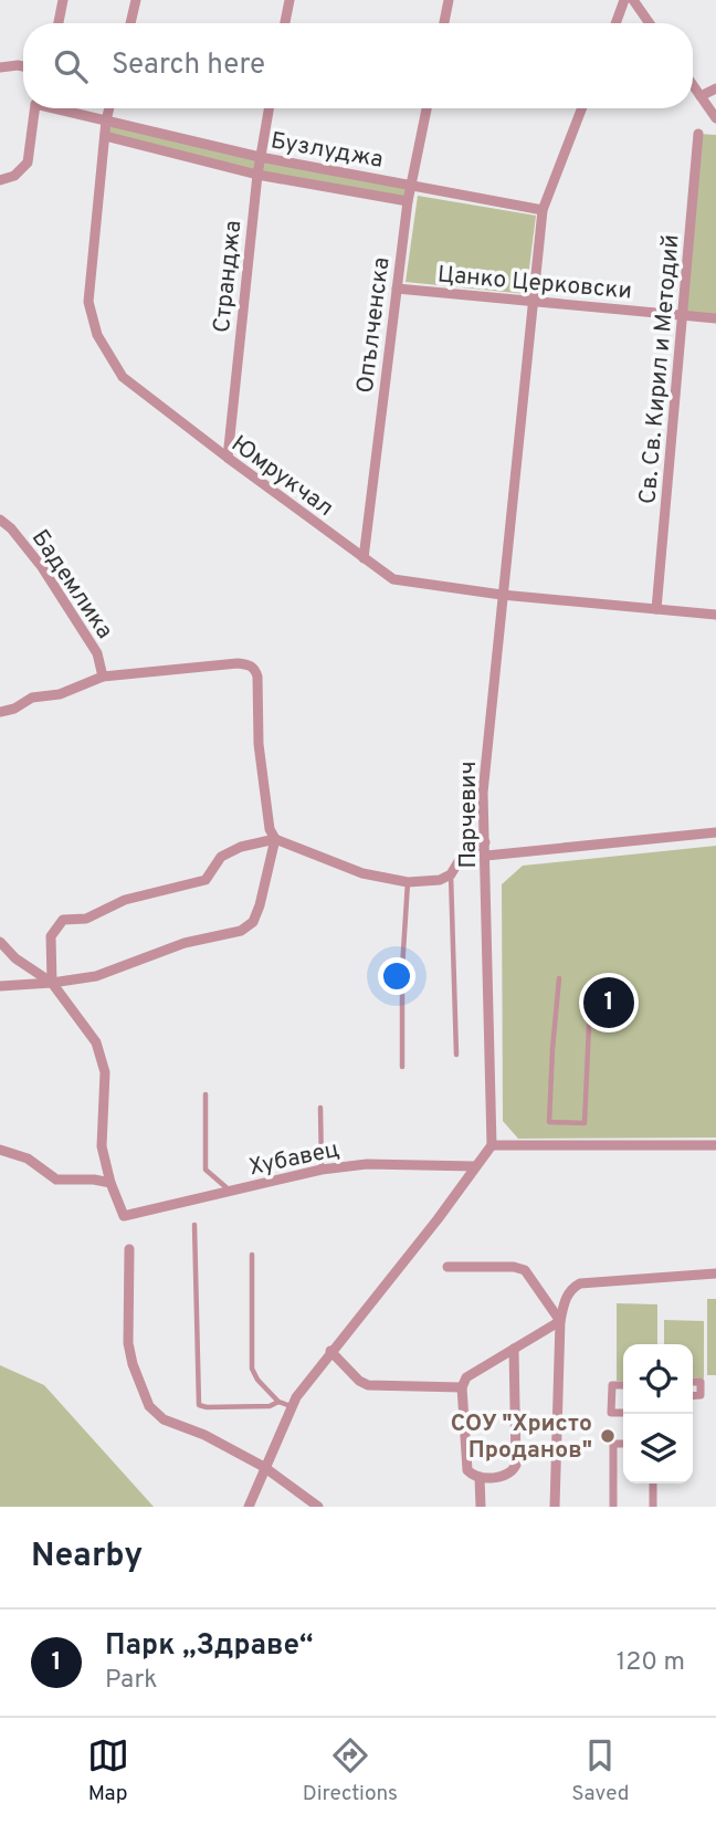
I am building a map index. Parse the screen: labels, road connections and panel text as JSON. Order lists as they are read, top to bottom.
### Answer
{
  "streets": {
    "street": [
      "Бузлуджа",
      "Странджа",
      "Цанко Церковски",
      "Опълченска",
      "Св. Св. Кирил и Методий",
      "Юмрукчал",
      "Бадемлика",
      "Парчевич",
      "Хубавец"
    ]
  },
  "crossings": [
    ["Бузлуджа", "Странджа"],
    ["Бузлуджа", "Опълченска"],
    ["Бузлуджа", "Юмрукчал"],
    ["Бузлуджа", "Парчевич"],
    ["Странджа", "Юмрукчал"],
    ["Цанко Церковски", "Опълченска"],
    ["Цанко Церковски", "Св. Св. Кирил и Методий"],
    ["Цанко Церковски", "Парчевич"],
    ["Опълченска", "Юмрукчал"],
    ["Св. Св. Кирил и Методий", "Юмрукчал"],
    ["Юмрукчал", "Парчевич"]
  ],
  "places": ["СОУ \"Христо Проданов\""],
  "page": {
    "search": "Search here",
    "pins": "1",
    "heading": "Nearby",
    "list": [
      {
        "mark": "1",
        "name": "Парк „Здраве“",
        "note": "Park",
        "value": "120 m"
      }
    ],
    "nav": ["Map", "Directions", "Saved"]
  }
}
